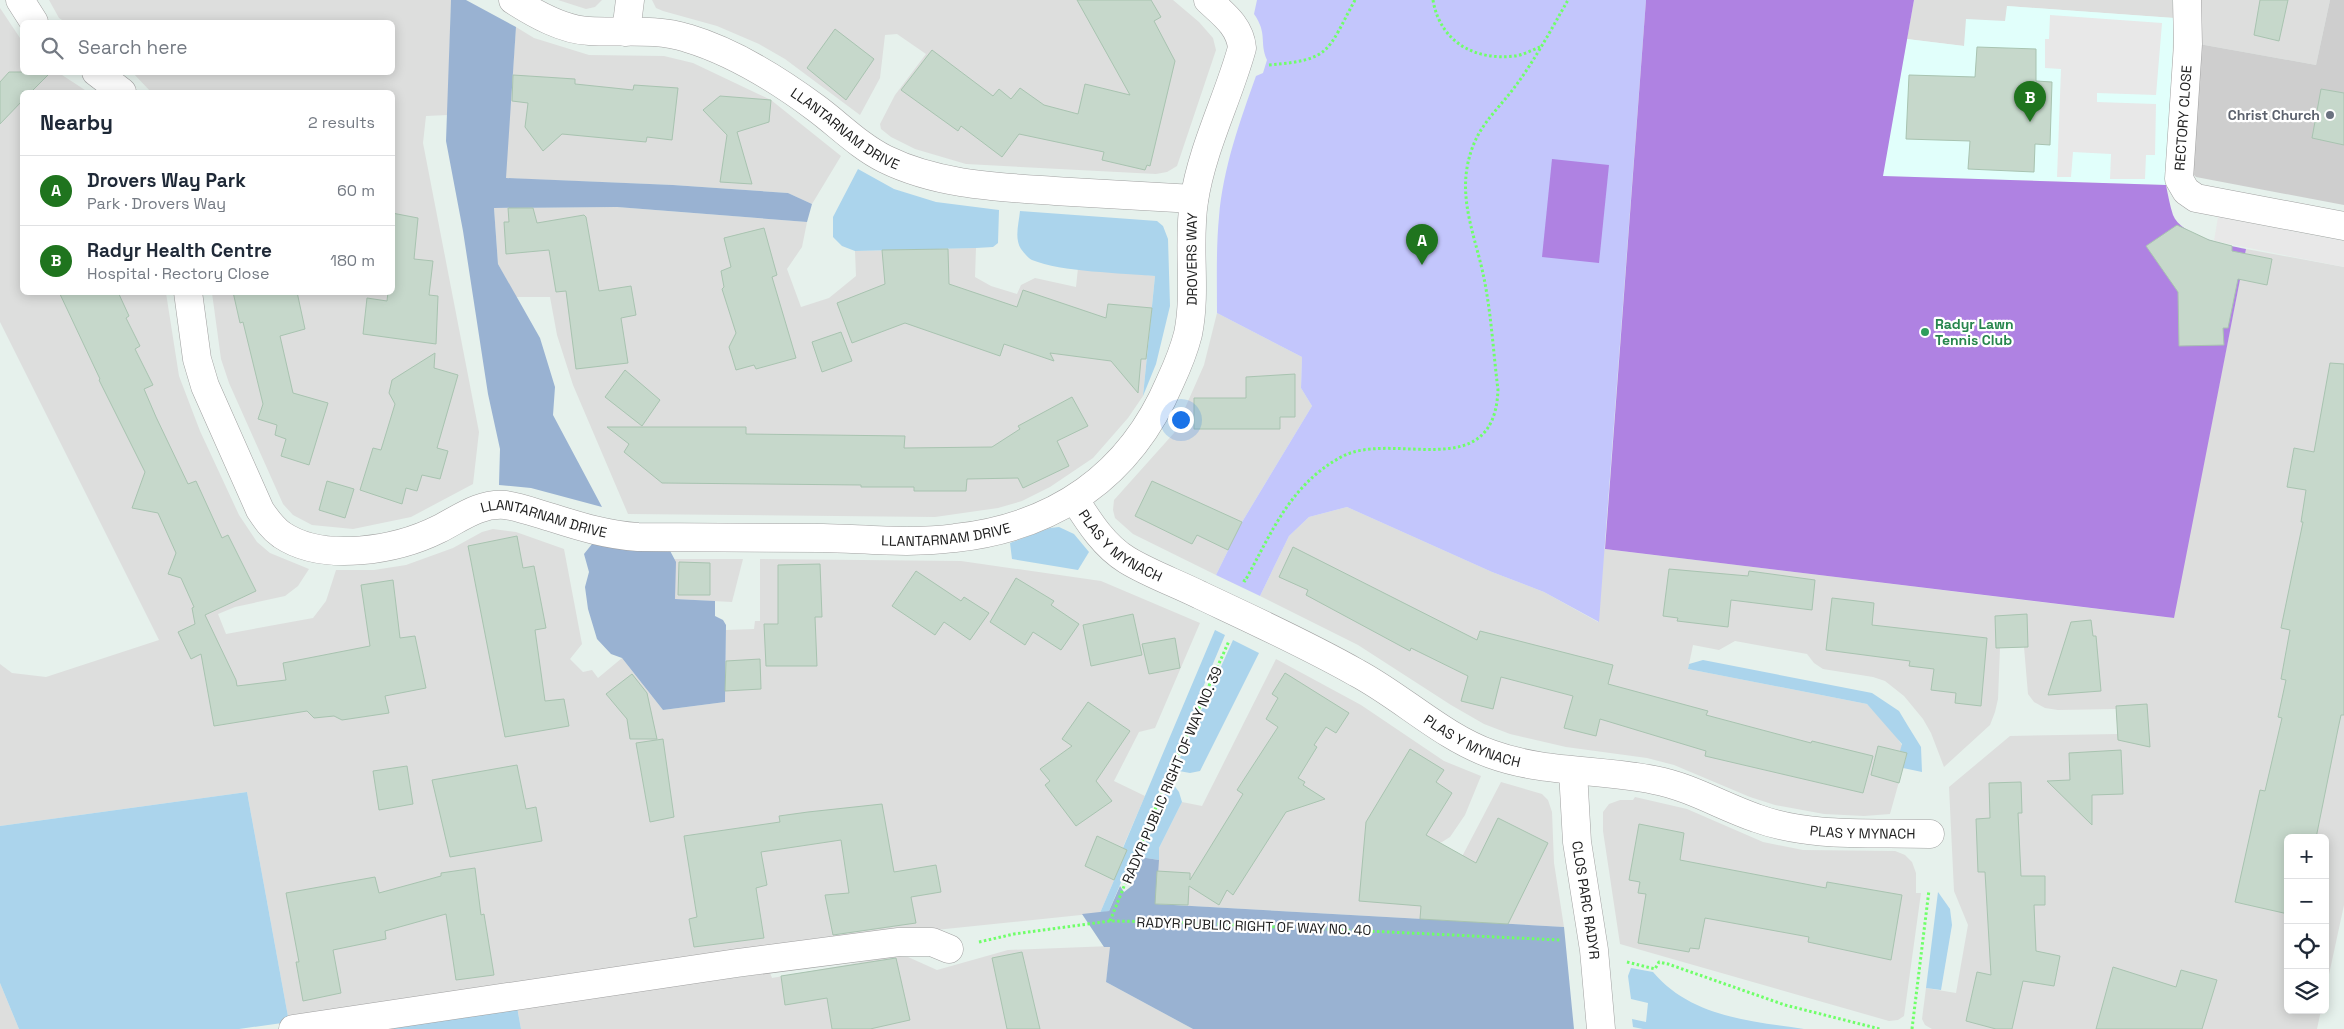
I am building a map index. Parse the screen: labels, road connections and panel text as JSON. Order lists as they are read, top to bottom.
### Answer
{
  "streets": {
    "street": [
      "RECTORY CLOSE",
      "LLANTARNAM DRIVE",
      "DROVERS WAY",
      "PLAS Y MYNACH",
      "CLOS PARC RADYR"
    ],
    "path": ["RADYR PUBLIC RIGHT OF WAY NO. 39", "RADYR PUBLIC RIGHT OF WAY NO. 40"]
  },
  "crossings": [
    ["LLANTARNAM DRIVE", "DROVERS WAY"],
    ["LLANTARNAM DRIVE", "PLAS Y MYNACH"],
    ["DROVERS WAY", "PLAS Y MYNACH"],
    ["PLAS Y MYNACH", "CLOS PARC RADYR"],
    ["RADYR PUBLIC RIGHT OF WAY NO. 39", "RADYR PUBLIC RIGHT OF WAY NO. 40"]
  ],
  "places": ["Christ Church", "Radyr Lawn Tennis Club"],
  "page": {
    "search": "Search here",
    "pins": ["B", "A"],
    "heading": ["Nearby", "2 results"],
    "list": [
      {
        "mark": "A",
        "name": "Drovers Way Park",
        "note": "Park · Drovers Way",
        "value": "60 m"
      },
      {
        "mark": "B",
        "name": "Radyr Health Centre",
        "note": "Hospital · Rectory Close",
        "value": "180 m"
      }
    ],
    "map_buttons": ["+", "−"]
  }
}
